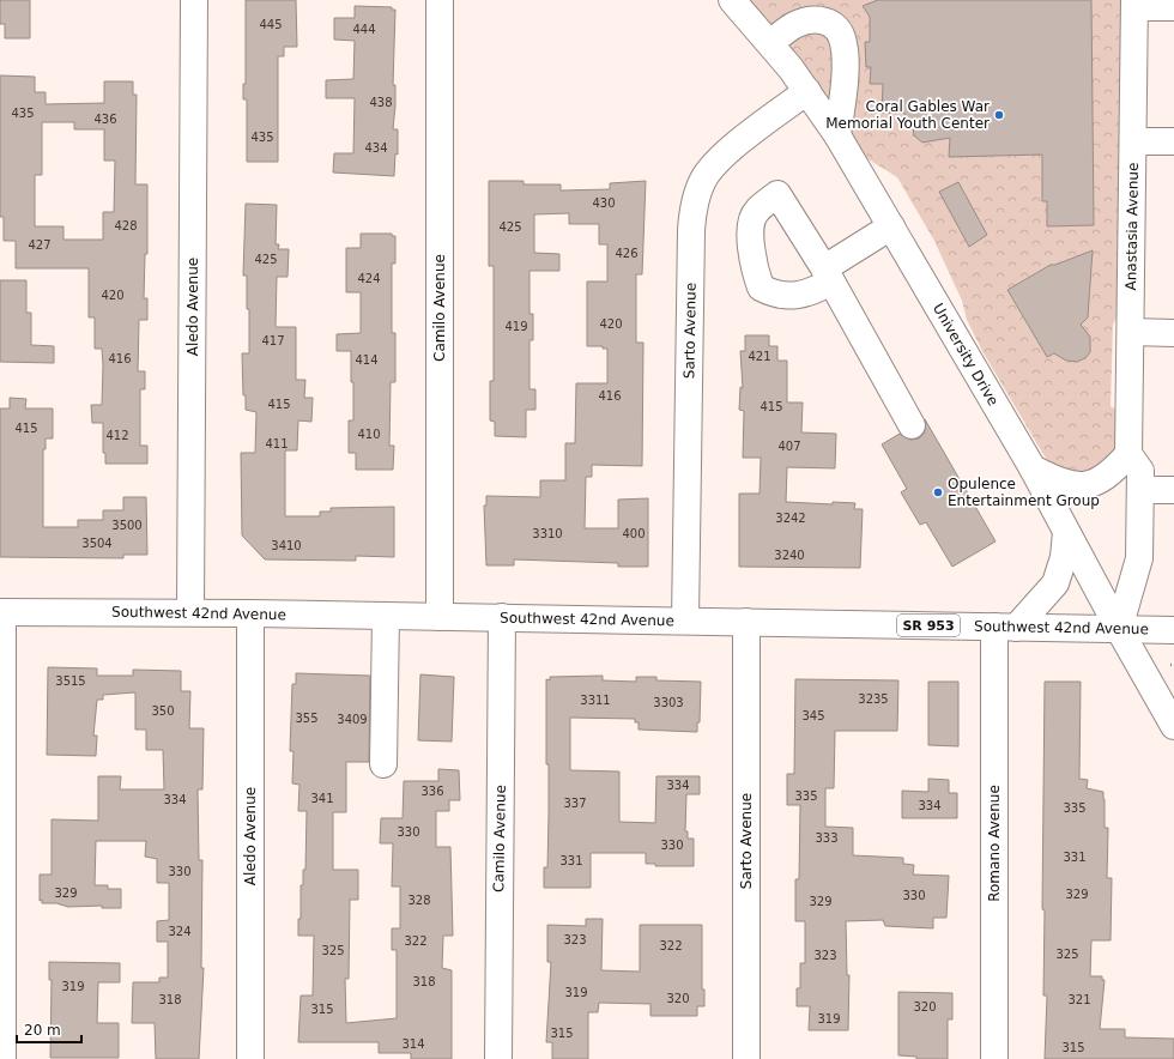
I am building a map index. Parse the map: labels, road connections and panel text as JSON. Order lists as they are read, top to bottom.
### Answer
{
  "streets": {
    "street": [
      "Anastasia Avenue",
      "Aledo Avenue",
      "Camilo Avenue",
      "Sarto Avenue",
      "University Drive",
      "Southwest 42nd Avenue",
      "SR 953",
      "Romano Avenue"
    ]
  },
  "crossings": [
    ["Aledo Avenue", "Southwest 42nd Avenue"],
    ["Camilo Avenue", "Southwest 42nd Avenue"],
    ["Sarto Avenue", "University Drive"],
    ["Sarto Avenue", "Southwest 42nd Avenue"],
    ["University Drive", "Southwest 42nd Avenue"],
    ["Southwest 42nd Avenue", "Romano Avenue"]
  ],
  "places": ["Coral Gables War Memorial Youth Center", "Opulence Entertainment Group"],
  "house_numbers": [
    "445",
    "444",
    "438",
    "435",
    "436",
    "435",
    "434",
    "430",
    "428",
    "425",
    "427",
    "426",
    "425",
    "424",
    "420",
    "420",
    "419",
    "417",
    "421",
    "416",
    "414",
    "416",
    "415",
    "415",
    "415",
    "410",
    "412",
    "411",
    "407",
    "3242",
    "3500",
    "3310",
    "400",
    "3504",
    "3410",
    "3240",
    "3515",
    "3235",
    "3311",
    "3303",
    "350",
    "345",
    "355",
    "3409",
    "334",
    "336",
    "335",
    "341",
    "334",
    "337",
    "334",
    "335",
    "330",
    "333",
    "330",
    "331",
    "331",
    "330",
    "329",
    "329",
    "330",
    "328",
    "329",
    "324",
    "323",
    "322",
    "322",
    "325",
    "325",
    "323",
    "318",
    "319",
    "319",
    "320",
    "318",
    "321",
    "320",
    "315",
    "319",
    "315",
    "314",
    "315"
  ],
  "scale_bar": "20 m"
}
